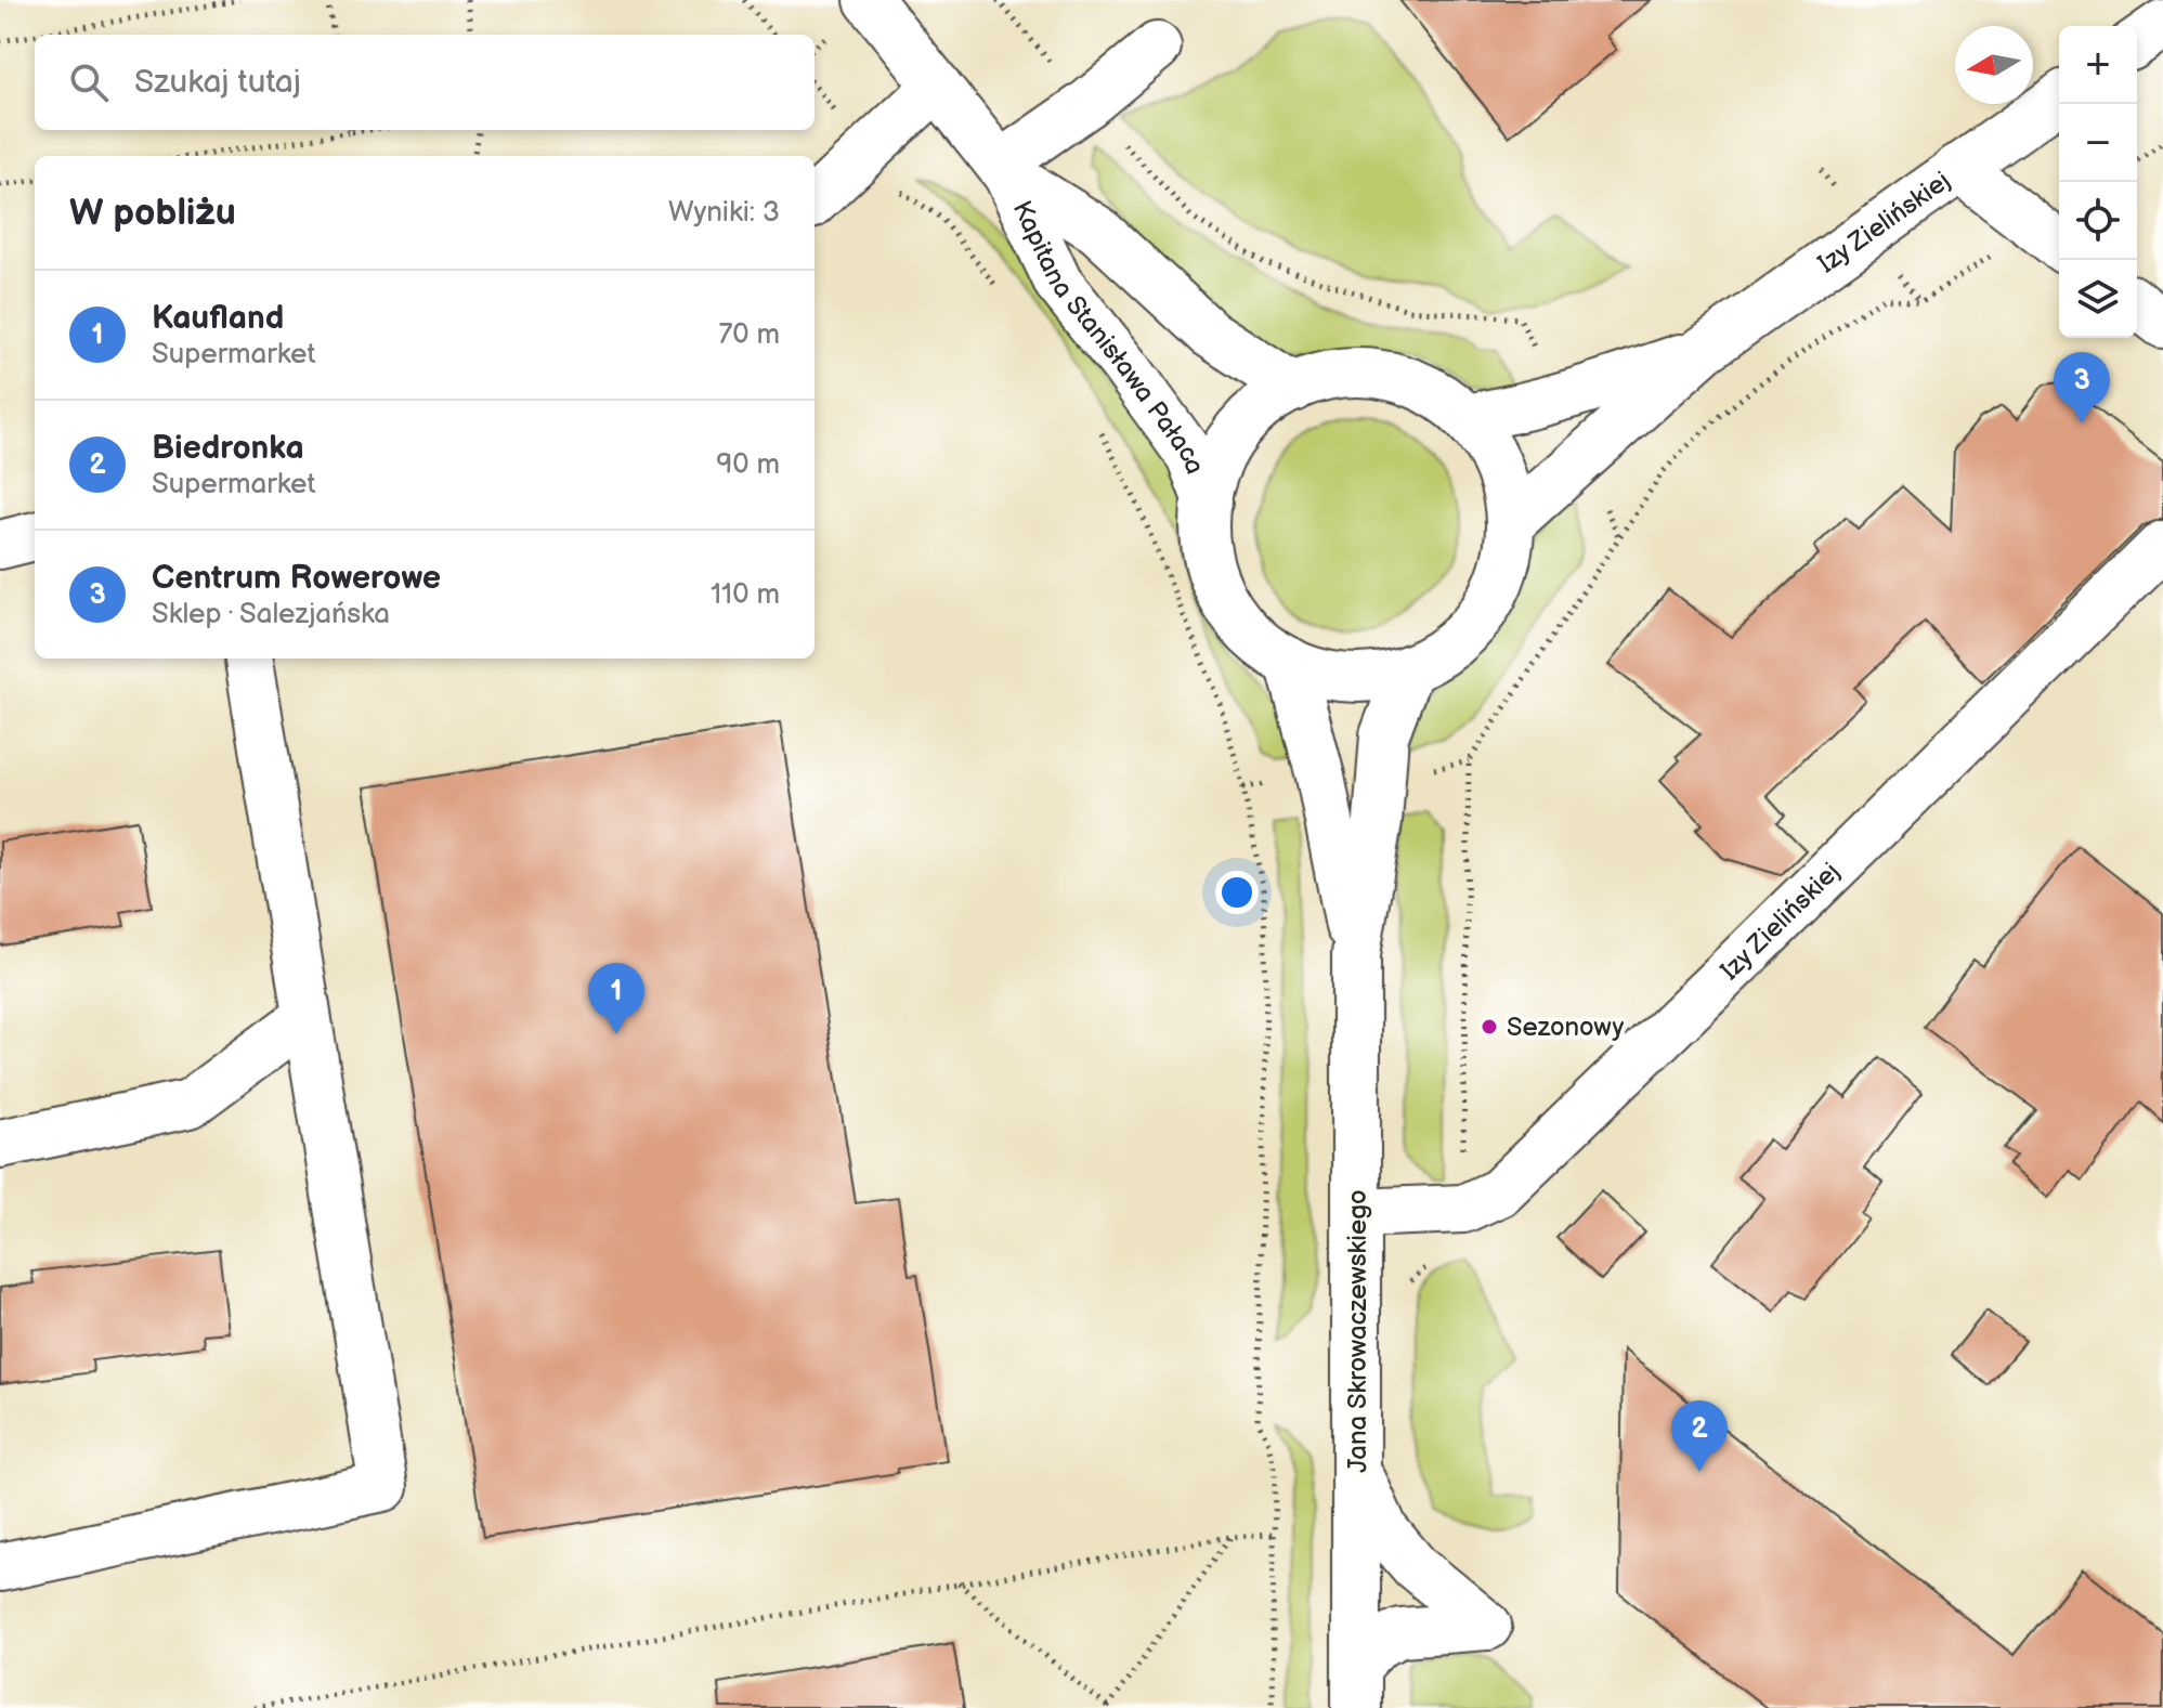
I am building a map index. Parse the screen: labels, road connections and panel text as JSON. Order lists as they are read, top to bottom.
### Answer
{
  "streets": {
    "street": ["Izy Zielińskiej", "Kapitana Stanisława Pałaca", "Jana Skrowaczewskiego"]
  },
  "crossings": [
    ["Izy Zielińskiej", "Kapitana Stanisława Pałaca"],
    ["Izy Zielińskiej", "Jana Skrowaczewskiego"],
    ["Kapitana Stanisława Pałaca", "Jana Skrowaczewskiego"]
  ],
  "places": ["Sezonowy"],
  "north": "left",
  "page": {
    "map_buttons": ["+", "−"],
    "search": "Szukaj tutaj",
    "heading": ["W pobliżu", "Wyniki: 3"],
    "list": [
      {
        "mark": "1",
        "name": "Kaufland",
        "note": "Supermarket",
        "value": "70 m"
      },
      {
        "mark": "2",
        "name": "Biedronka",
        "note": "Supermarket",
        "value": "90 m"
      },
      {
        "mark": "3",
        "name": "Centrum Rowerowe",
        "note": "Sklep · Salezjańska",
        "value": "110 m"
      }
    ],
    "pins": ["3", "1", "2"]
  }
}
